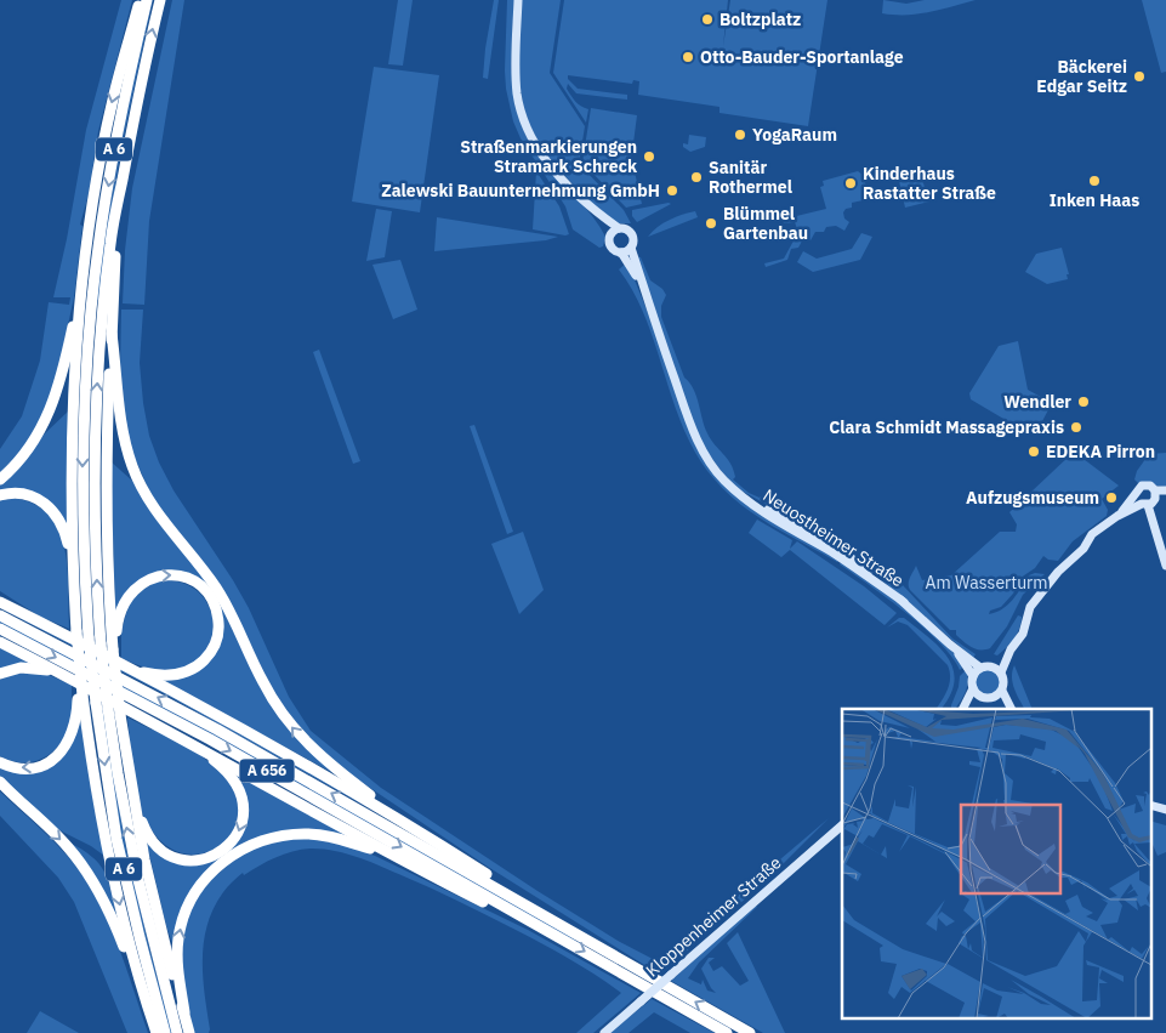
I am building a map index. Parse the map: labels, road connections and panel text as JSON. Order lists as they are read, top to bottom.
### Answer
{
  "streets": {
    "highway": ["A 6", "A 656"],
    "main road": ["Neuostheimer Straße", "Kloppenheimer Straße"]
  },
  "parks": ["Am Wasserturm"],
  "places": [
    "Boltzplatz",
    "Otto-Bauder-Sportanlage",
    "Bäckerei Edgar Seitz",
    "YogaRaum",
    "Straßenmarkierungen Stramark Schreck",
    "Sanitär Rothermel",
    "Inken Haas",
    "Kinderhaus Rastatter Straße",
    "Zalewski Bauunternehmung GmbH",
    "Blümmel Gartenbau",
    "Wendler",
    "Clara Schmidt Massagepraxis",
    "EDEKA Pirron",
    "Aufzugsmuseum"
  ]
}
